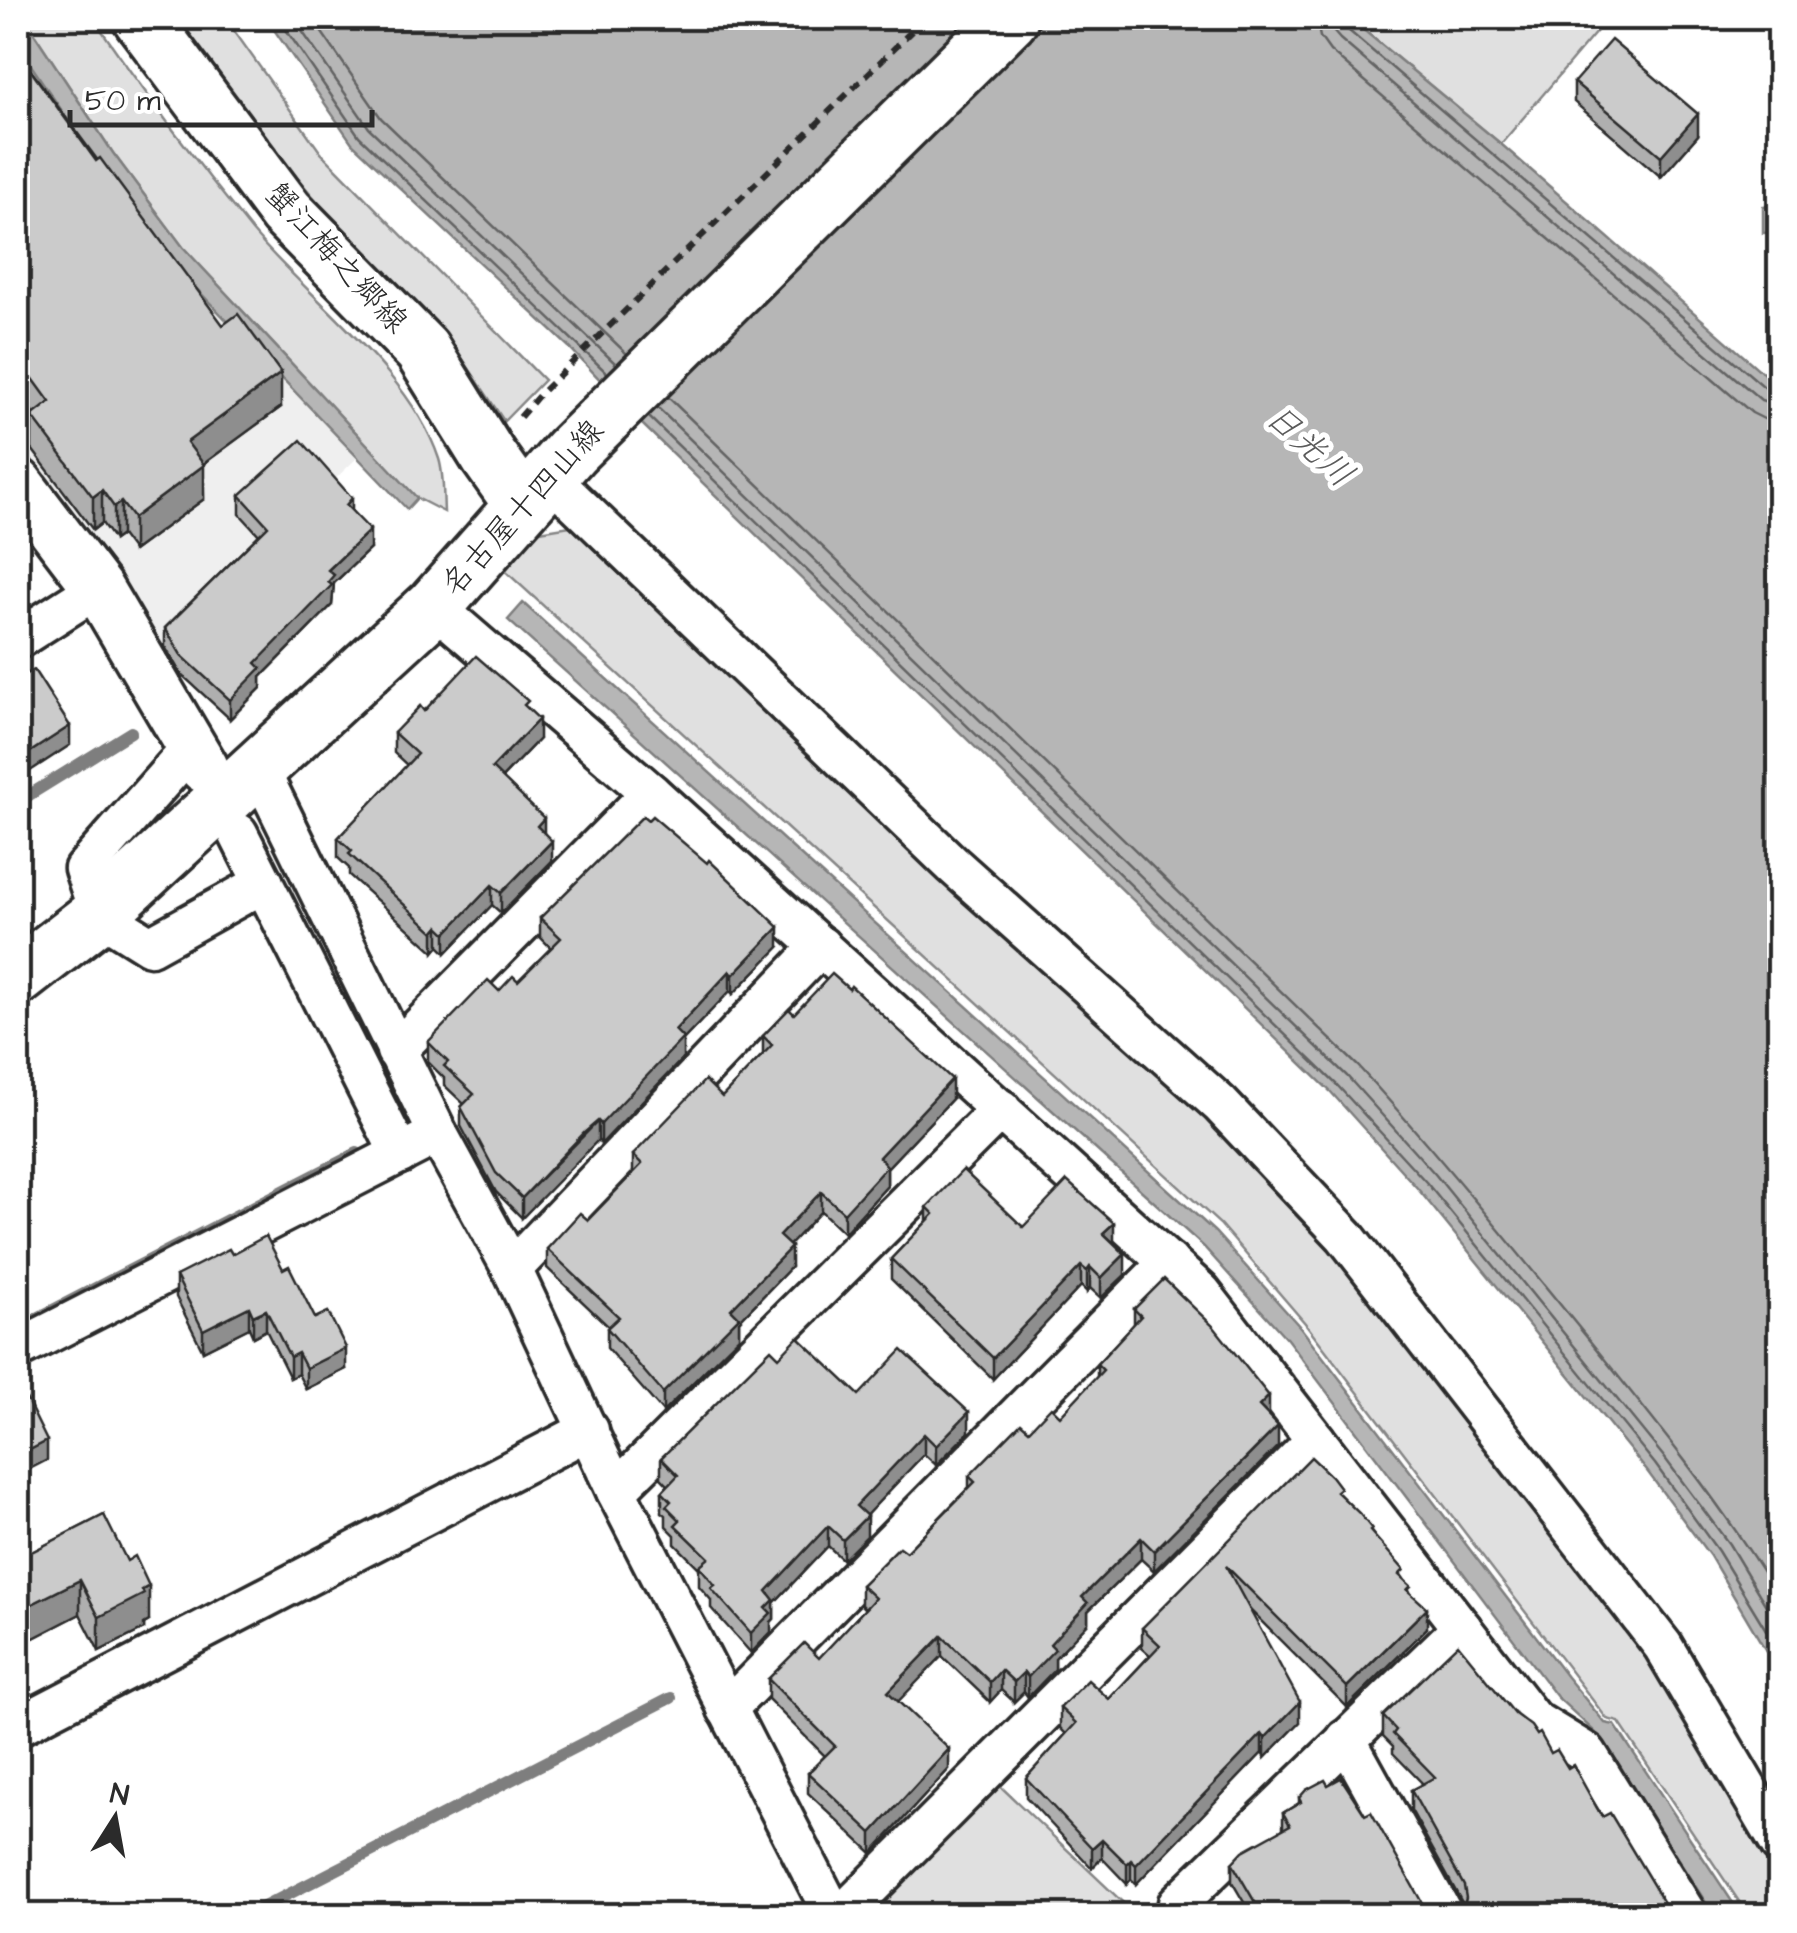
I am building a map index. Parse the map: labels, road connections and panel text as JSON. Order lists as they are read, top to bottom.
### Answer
{
  "streets": {
    "main road": ["蟹江梅之郷線", "名古屋十四山線"]
  },
  "crossings": [
    ["蟹江梅之郷線", "名古屋十四山線"]
  ],
  "water": ["日光川"],
  "scale_bar": "50 m",
  "north": "top"
}
